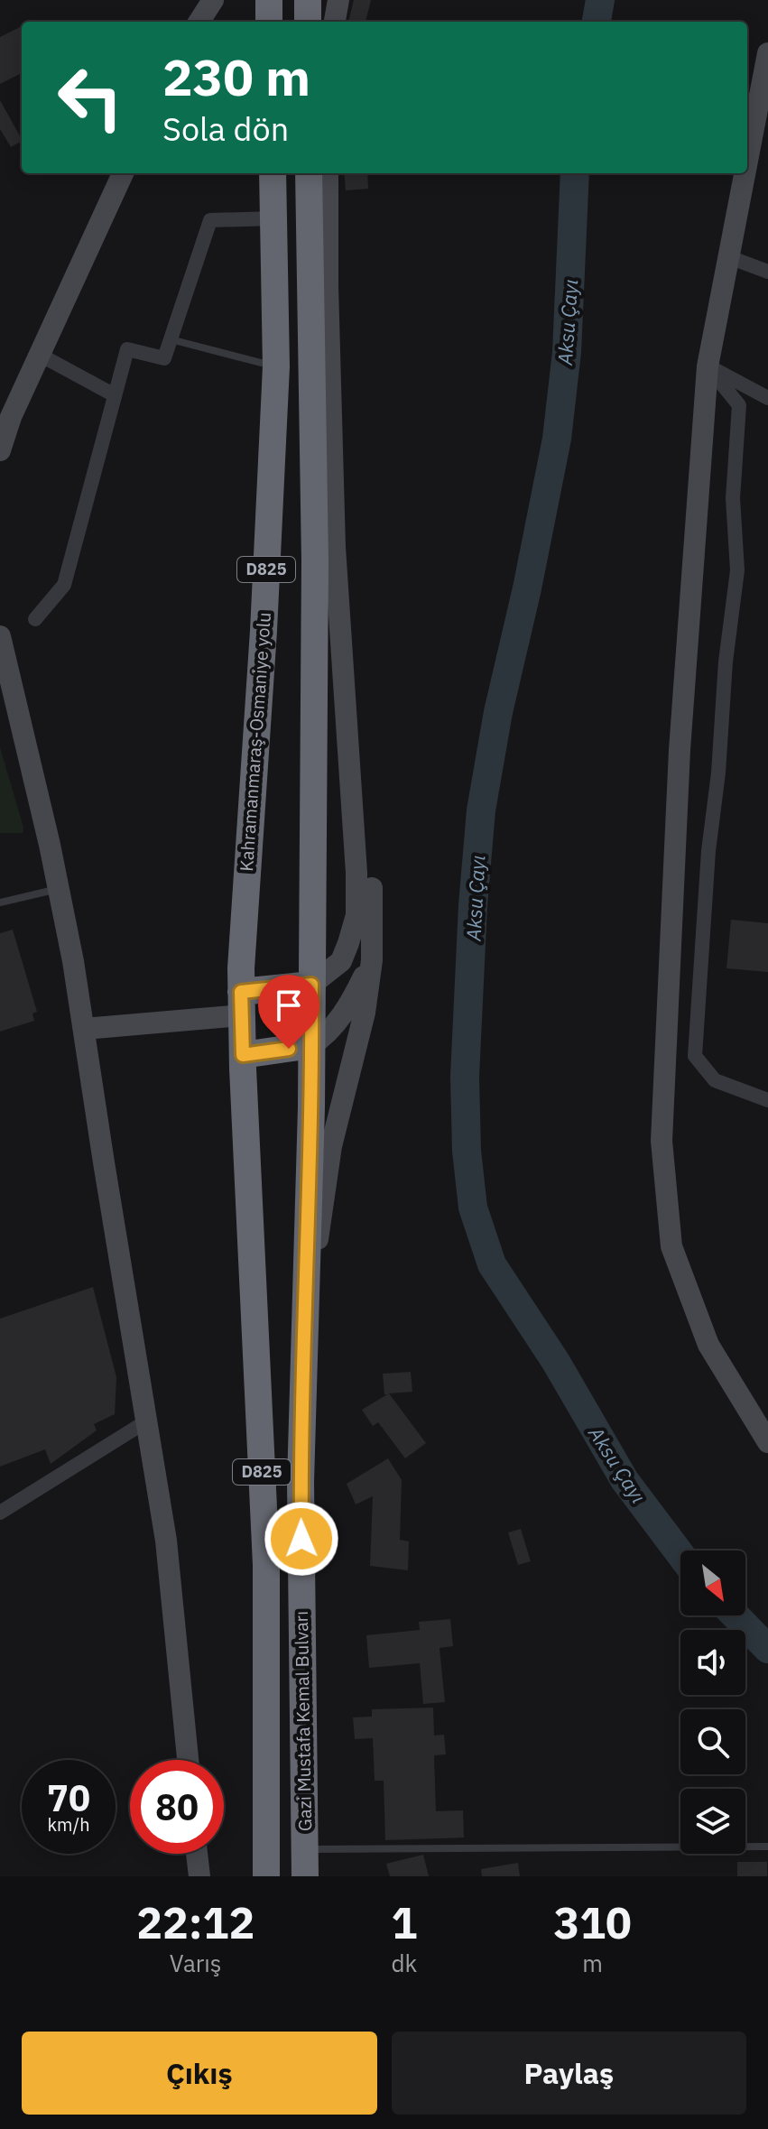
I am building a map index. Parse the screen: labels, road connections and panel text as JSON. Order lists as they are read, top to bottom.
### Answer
{
  "streets": {
    "highway": ["D825", "Kahramanmaraş-Osmaniye yolu", "Gazi Mustafa Kemal Bulvarı"]
  },
  "crossings": [
    ["Kahramanmaraş-Osmaniye yolu", "Gazi Mustafa Kemal Bulvarı"]
  ],
  "water": ["Aksu Çayı"],
  "north": "bottom right",
  "page": {
    "turn": ["230 m", "Sola dön"],
    "speed": "70 km/h",
    "limit": "80",
    "eta": [
      "22:12",
      "Varış",
      "1",
      "dk",
      "310",
      "m"
    ],
    "buttons": ["Çıkış", "Paylaş"]
  }
}
